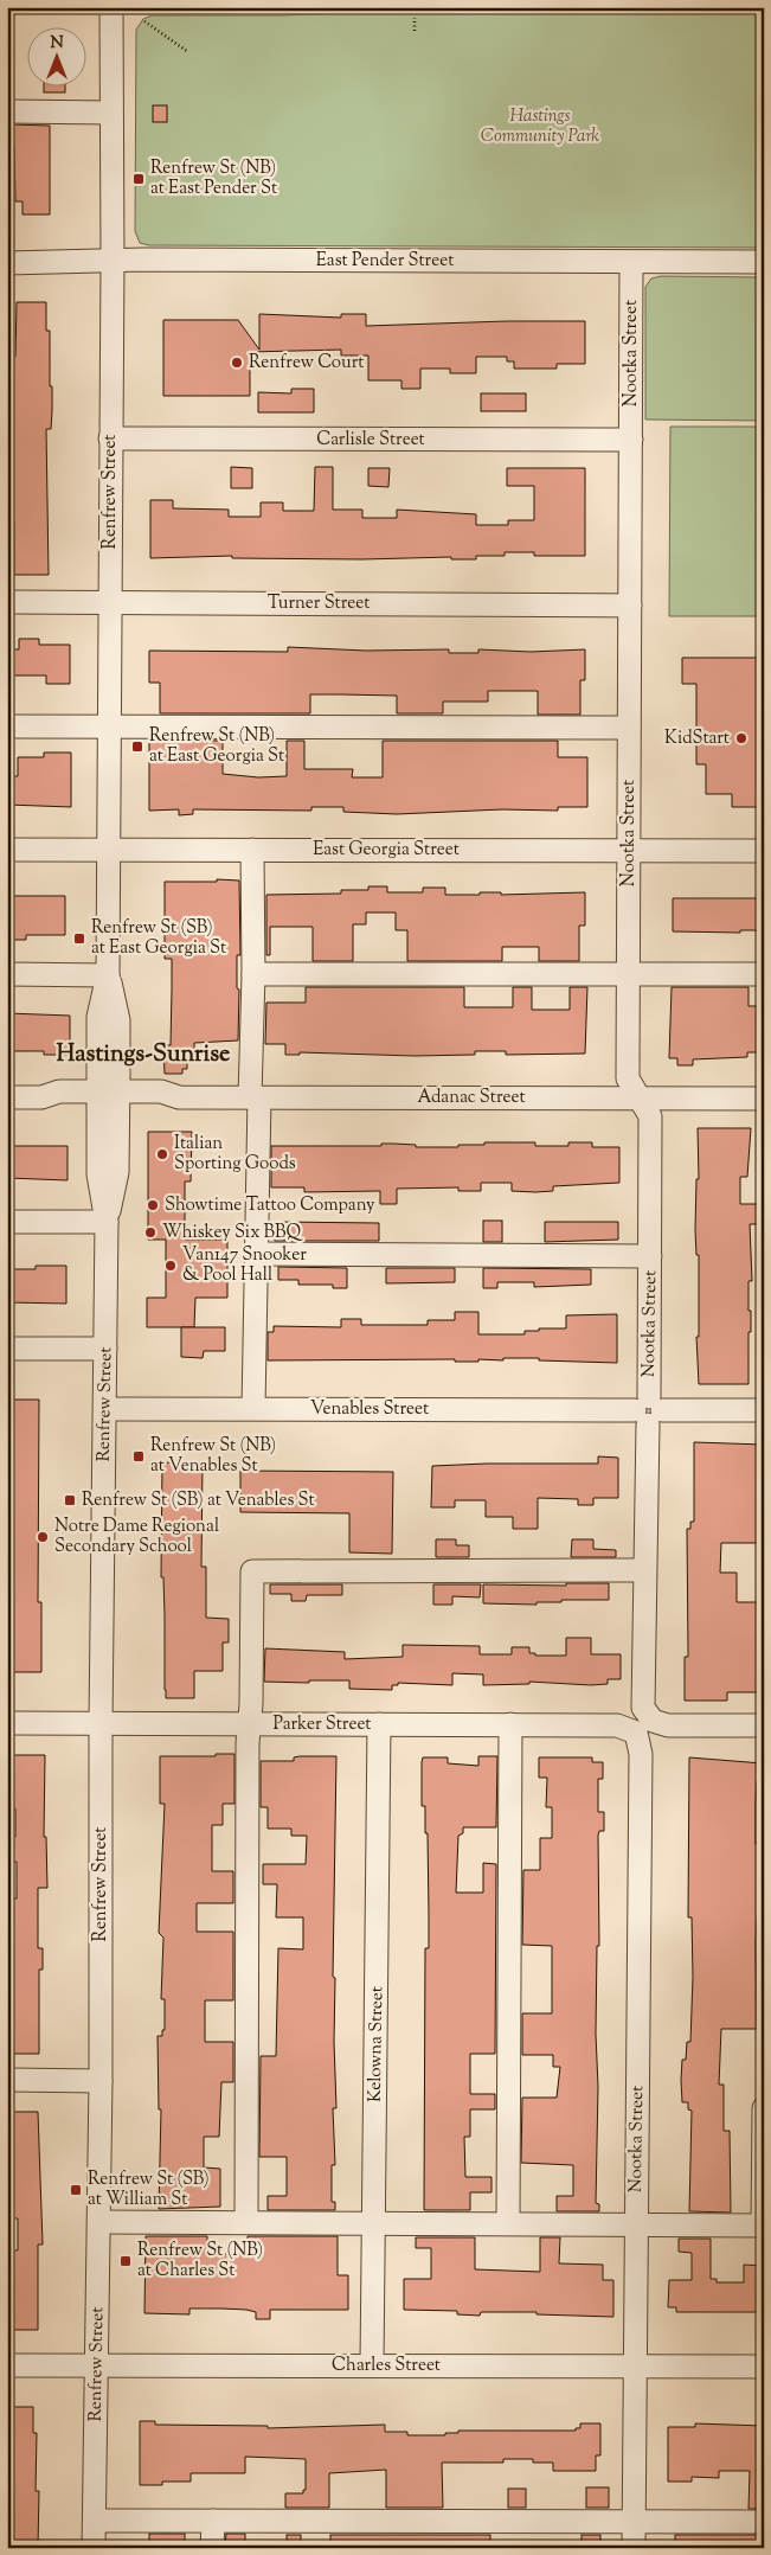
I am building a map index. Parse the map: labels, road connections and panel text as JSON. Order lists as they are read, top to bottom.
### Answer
{
  "streets": {
    "street": [
      "East Pender Street",
      "Nootka Street",
      "Carlisle Street",
      "Renfrew Street",
      "Turner Street",
      "East Georgia Street",
      "Adanac Street",
      "Venables Street",
      "Parker Street",
      "Kelowna Street",
      "Charles Street"
    ]
  },
  "crossings": [
    ["East Pender Street", "Nootka Street"],
    ["East Pender Street", "Renfrew Street"],
    ["Nootka Street", "Carlisle Street"],
    ["Nootka Street", "Turner Street"],
    ["Nootka Street", "East Georgia Street"],
    ["Nootka Street", "Adanac Street"],
    ["Nootka Street", "Venables Street"],
    ["Nootka Street", "Parker Street"],
    ["Nootka Street", "Charles Street"],
    ["Carlisle Street", "Renfrew Street"],
    ["Renfrew Street", "Turner Street"],
    ["Renfrew Street", "East Georgia Street"],
    ["Renfrew Street", "Adanac Street"],
    ["Renfrew Street", "Venables Street"],
    ["Renfrew Street", "Parker Street"],
    ["Renfrew Street", "Charles Street"],
    ["Parker Street", "Kelowna Street"],
    ["Kelowna Street", "Charles Street"]
  ],
  "districts": ["Hastings-Sunrise"],
  "parks": ["Hastings Community Park"],
  "places": {
    "transit": [
      "Renfrew St (NB) at East Pender St",
      "Renfrew St (NB) at East Georgia St",
      "Renfrew St (SB) at East Georgia St",
      "Renfrew St (NB) at Venables St",
      "Renfrew St (SB) at Venables St",
      "Renfrew St (SB) at William St",
      "Renfrew St (NB) at Charles St"
    ],
    "other": [
      "Renfrew Court",
      "KidStart",
      "Italian Sporting Goods",
      "Showtime Tattoo Company",
      "Whiskey Six BBQ",
      "Van147 Snooker & Pool Hall",
      "Notre Dame Regional Secondary School"
    ]
  },
  "north": "top"
}
